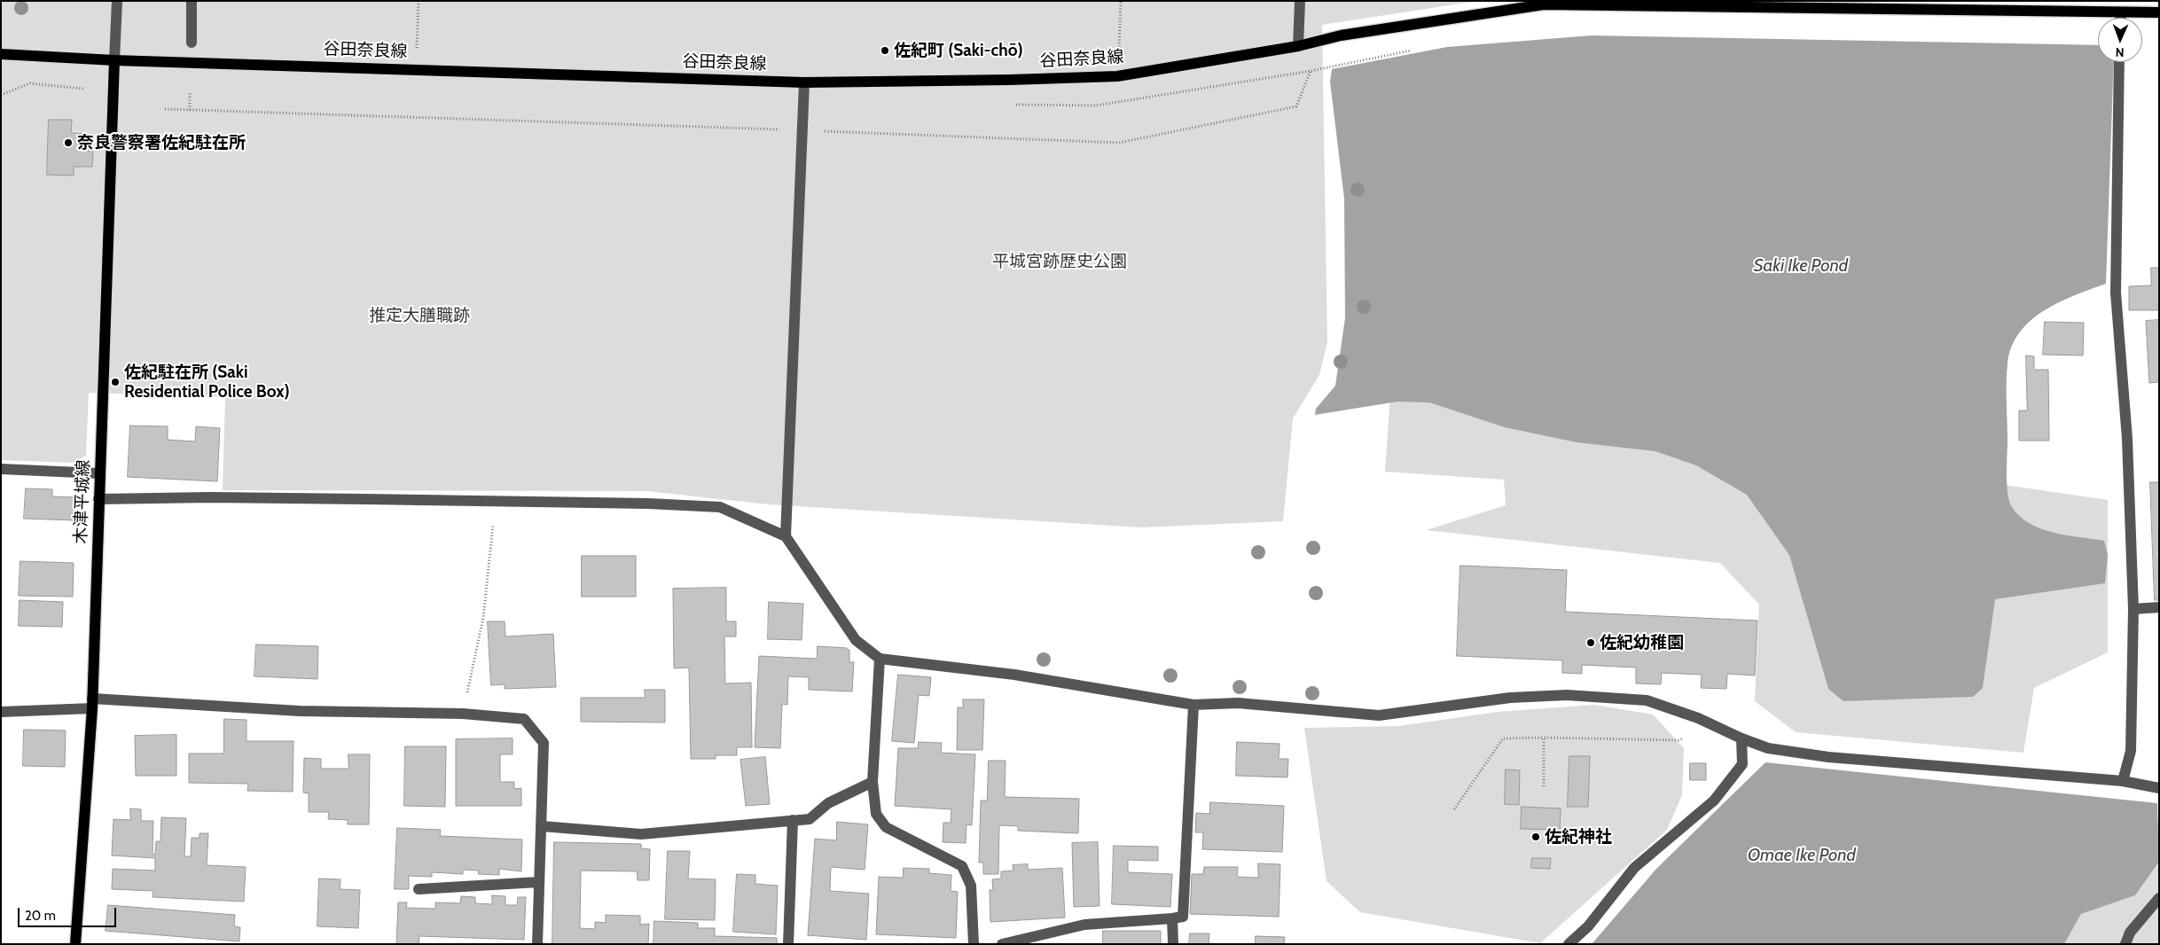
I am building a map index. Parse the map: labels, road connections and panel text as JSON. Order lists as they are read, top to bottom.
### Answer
{
  "streets": {
    "main road": ["谷田奈良線", "木津平城線"]
  },
  "crossings": [
    ["谷田奈良線", "木津平城線"]
  ],
  "water": ["Saki Ike Pond", "Omae Ike Pond"],
  "parks": ["平城宮跡歴史公園", "推定大膳職跡"],
  "places": [
    "佐紀町 (Saki-chō)",
    "奈良警察署佐紀駐在所",
    "佐紀駐在所 (Saki Residential Police Box)",
    "佐紀幼稚園",
    "佐紀神社"
  ],
  "scale_bar": "20 m",
  "north": "bottom"
}
